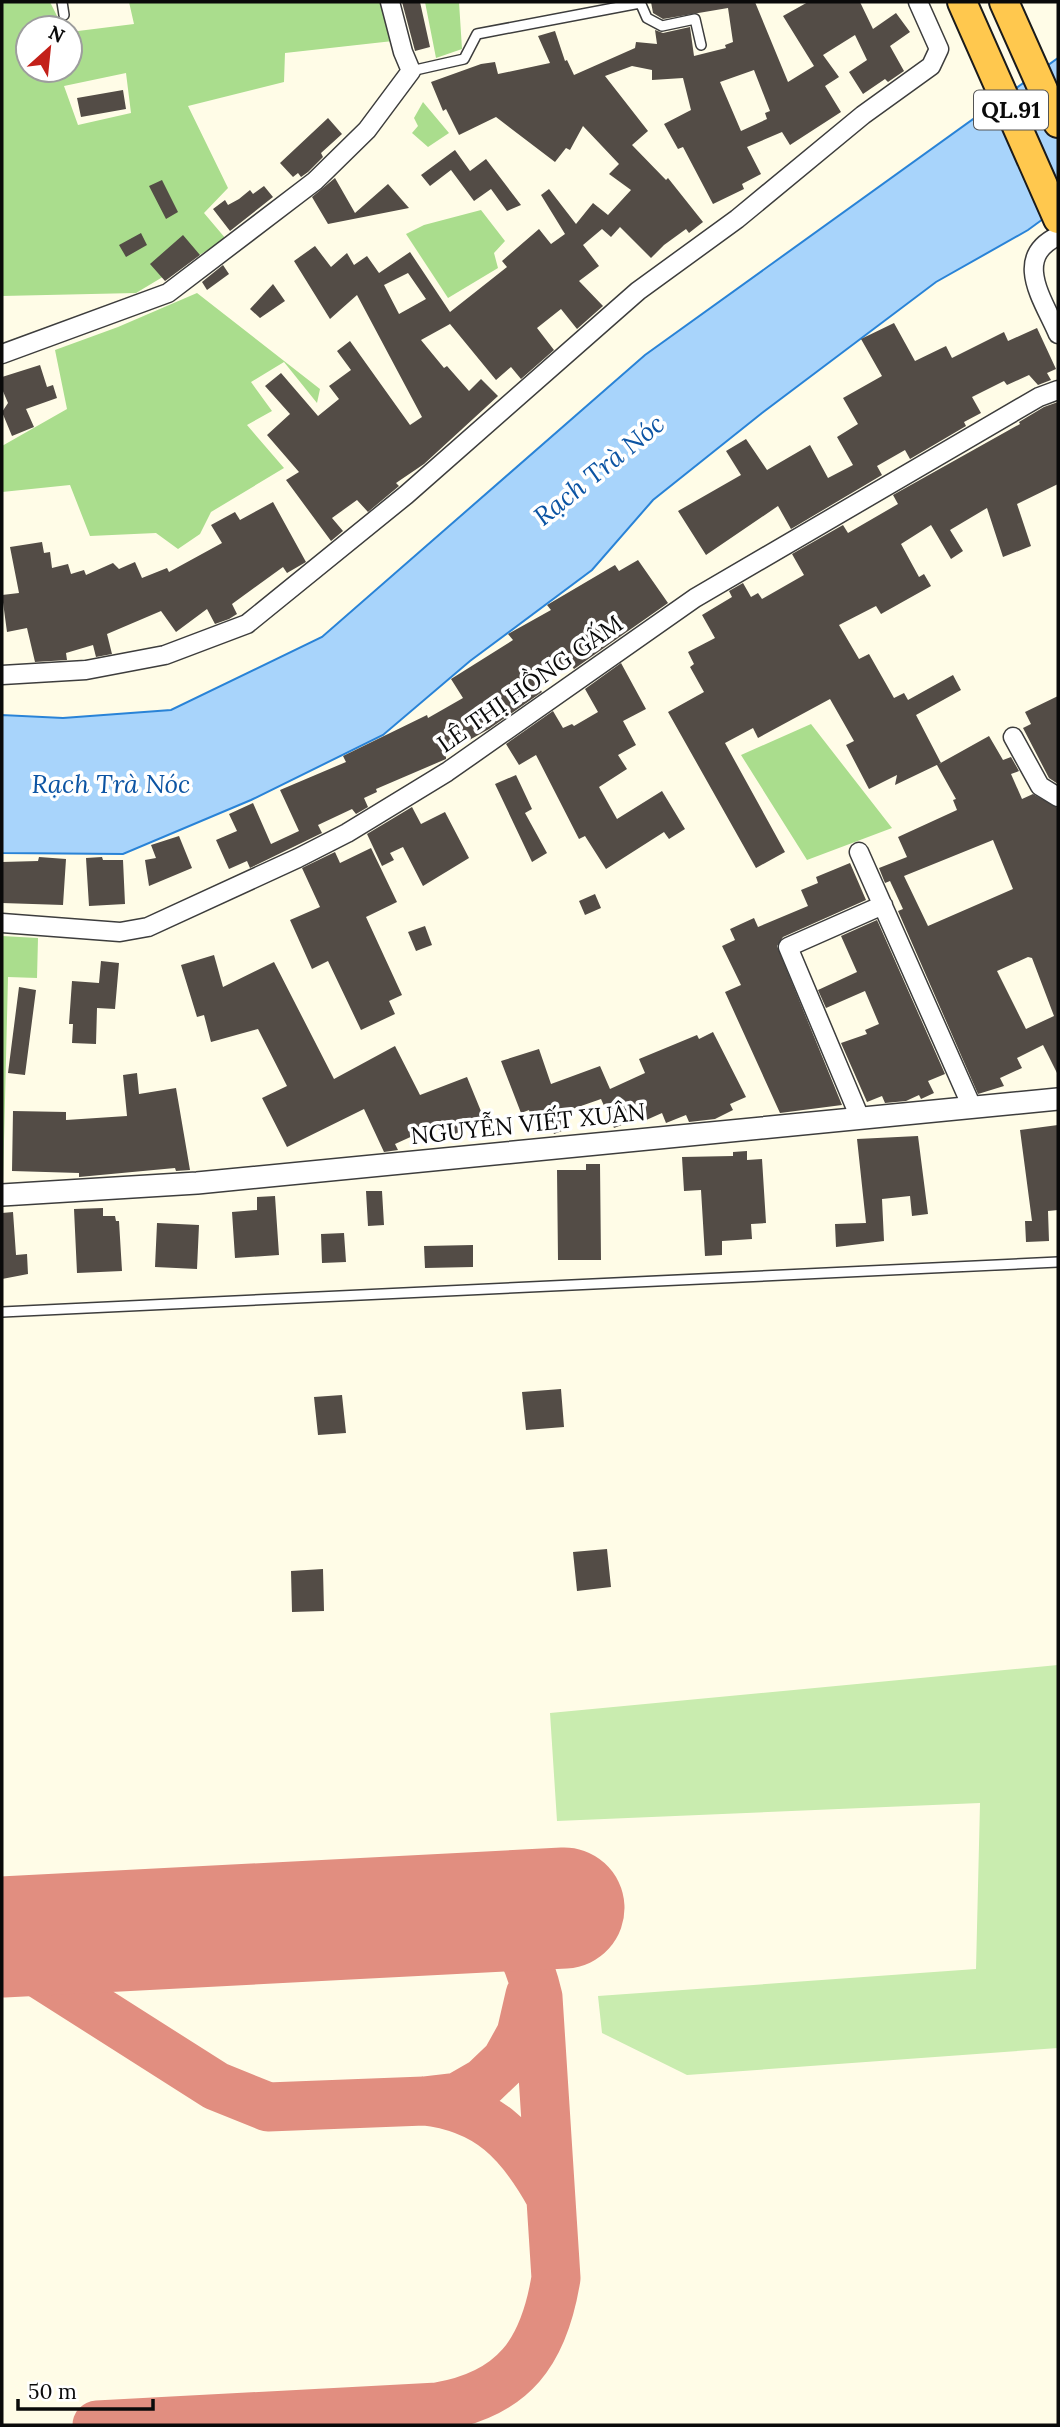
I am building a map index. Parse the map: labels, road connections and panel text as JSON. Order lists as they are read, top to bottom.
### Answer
{
  "streets": {
    "highway": ["QL.91"],
    "street": ["LÊ THỊ HỒNG GẤM", "NGUYỄN VIẾT XUÂN"]
  },
  "water": ["Rạch Trà Nóc"],
  "scale_bar": "50 m",
  "north": "top right"
}
